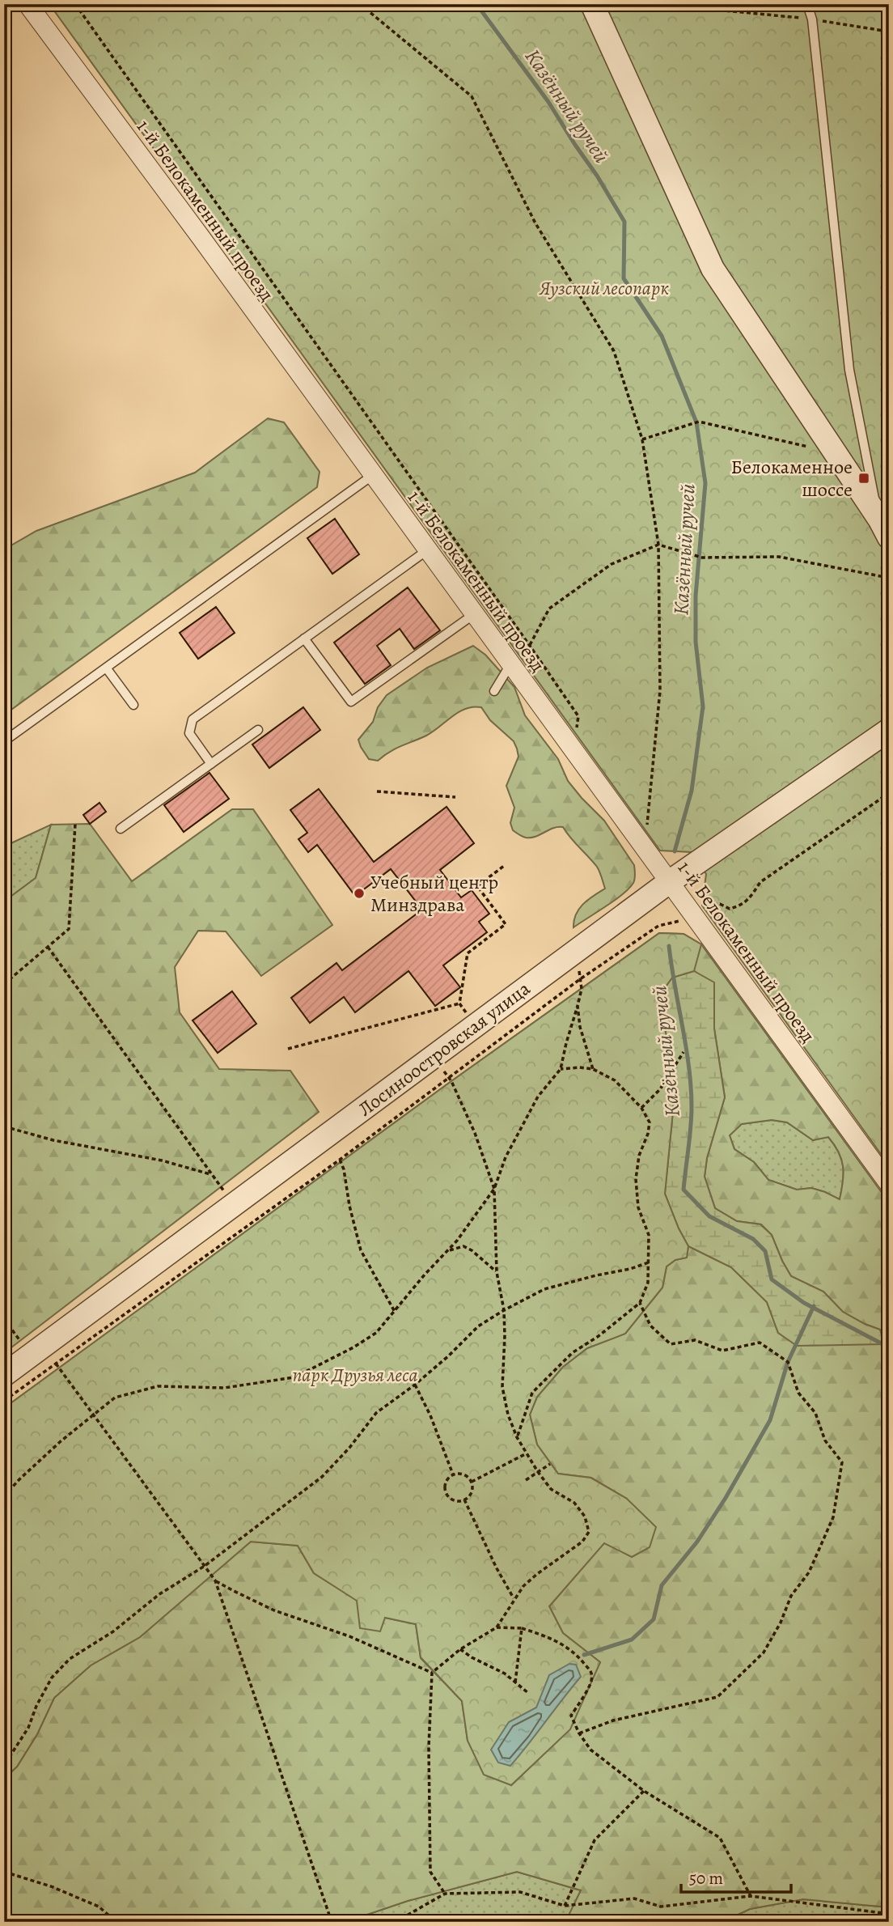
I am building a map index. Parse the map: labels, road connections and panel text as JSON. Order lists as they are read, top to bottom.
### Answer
{
  "streets": {
    "street": ["1-й Белокаменный проезд", "Лосиноостровская улица"]
  },
  "crossings": [
    ["1-й Белокаменный проезд", "Лосиноостровская улица"]
  ],
  "water": ["Казённый ручей"],
  "parks": ["Яузский лесопарк", "парк Друзья леса"],
  "places": {
    "transit": ["Белокаменное шоссе"],
    "other": ["Учебный центр Минздрава"]
  },
  "scale_bar": "50 m"
}
